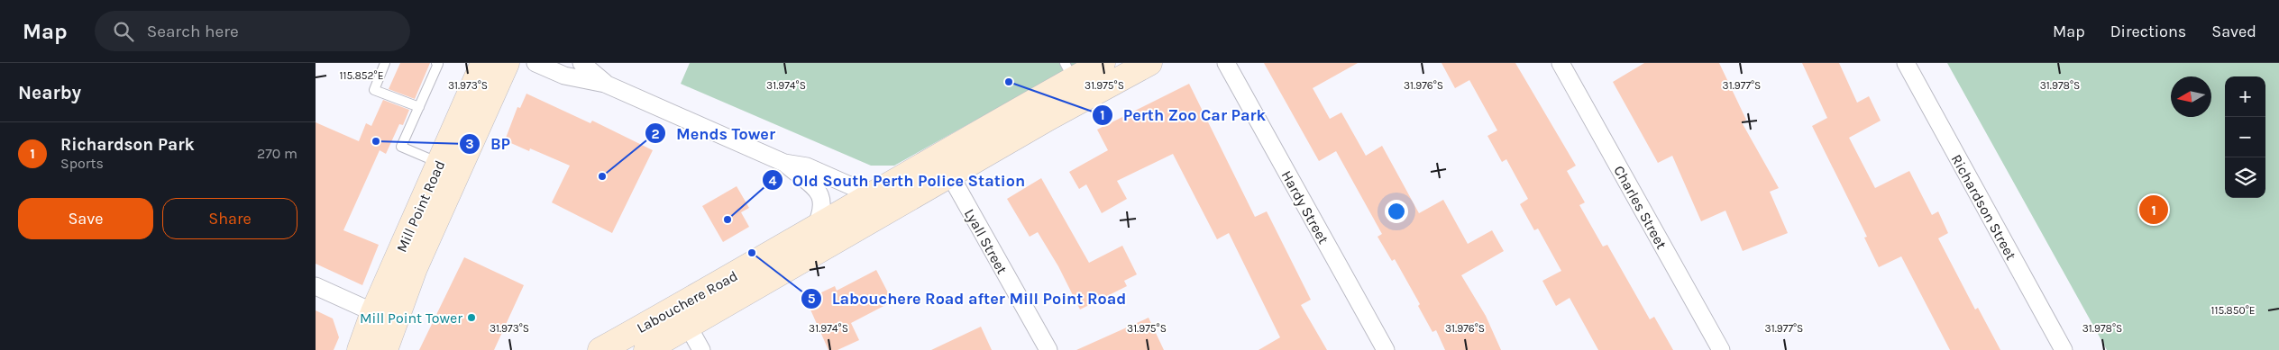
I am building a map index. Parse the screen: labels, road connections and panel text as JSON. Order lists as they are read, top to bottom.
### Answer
{
  "streets": {
    "main road": ["Mill Point Road", "Labouchere Road"],
    "street": [
      "Hardy Street",
      "Charles Street",
      "Richardson Street",
      "Lyall Street"
    ]
  },
  "crossings": [
    ["Lyall Street", "Labouchere Road"]
  ],
  "places": [
    "Perth Zoo Car Park",
    "BP",
    "Mends Tower",
    "Old South Perth Police Station",
    "Labouchere Road after Mill Point Road",
    "Mill Point Tower"
  ],
  "north": "left",
  "page": {
    "header": "Map",
    "search": "Search here",
    "nav": ["Map", "Directions", "Saved"],
    "heading": "Nearby",
    "map_buttons": ["+", "−"],
    "list": [
      {
        "mark": "1",
        "name": "Richardson Park",
        "note": "Sports",
        "value": "270 m"
      }
    ],
    "buttons": ["Save", "Share"],
    "pins": "1"
  },
  "coordinates": [
    "115.852°E",
    "31.973°S",
    "31.974°S",
    "31.975°S",
    "31.976°S",
    "31.977°S",
    "31.978°S",
    "115.850°E"
  ]
}
